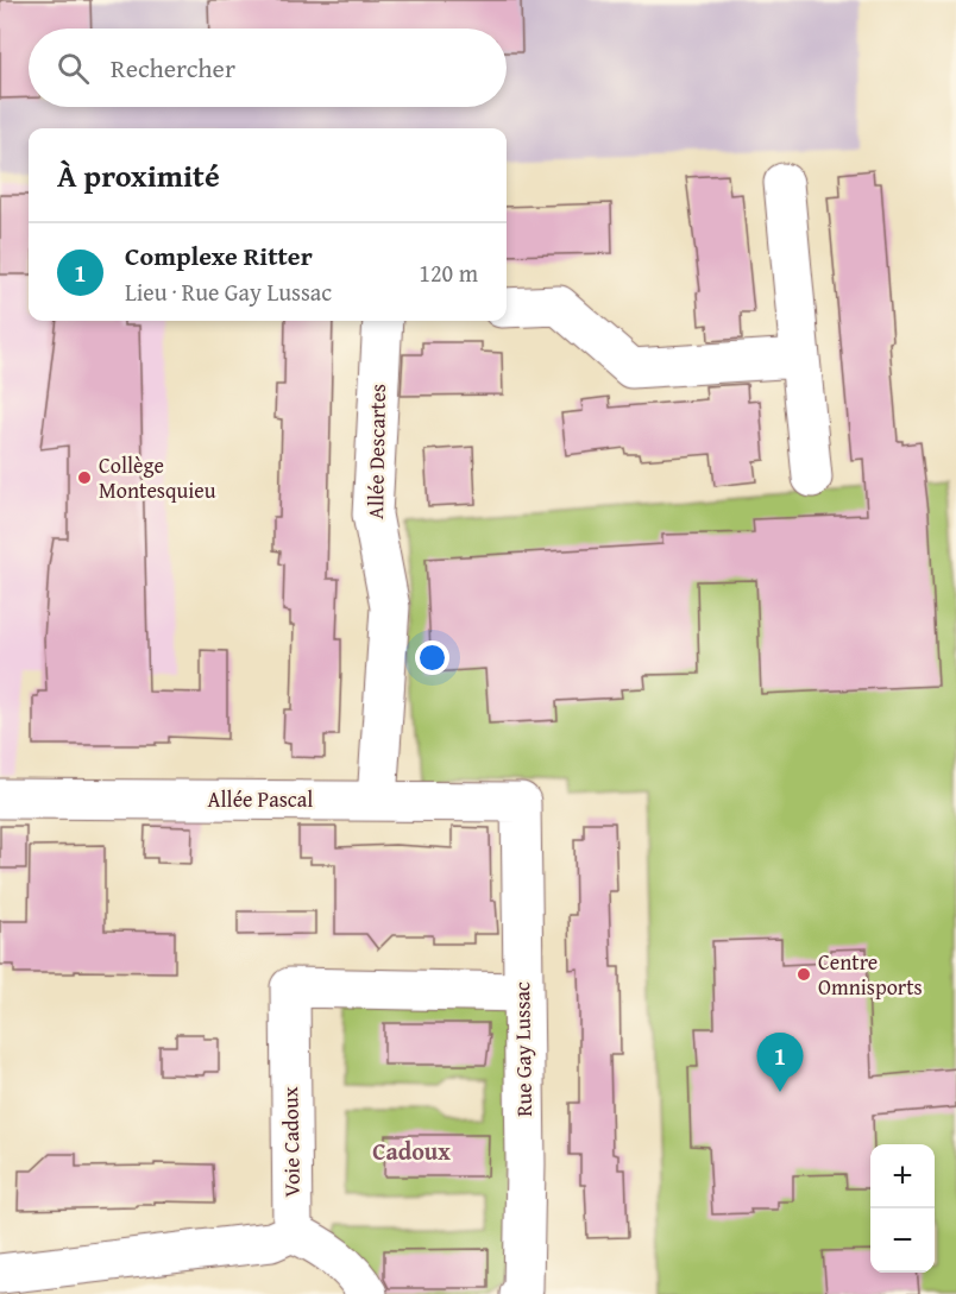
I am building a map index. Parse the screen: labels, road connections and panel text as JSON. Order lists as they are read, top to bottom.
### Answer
{
  "streets": {
    "street": [
      "Allée Descartes",
      "Allée Pascal",
      "Rue Gay Lussac",
      "Voie Cadoux"
    ]
  },
  "crossings": [
    ["Allée Descartes", "Allée Pascal"],
    ["Allée Pascal", "Rue Gay Lussac"],
    ["Rue Gay Lussac", "Voie Cadoux"]
  ],
  "districts": ["Cadoux"],
  "places": ["Collège Montesquieu", "Centre Omnisports"],
  "page": {
    "search": "Rechercher",
    "heading": "À proximité",
    "list": [
      {
        "mark": "1",
        "name": "Complexe Ritter",
        "note": "Lieu · Rue Gay Lussac",
        "value": "120 m"
      }
    ],
    "pins": "1",
    "map_buttons": ["+", "−"]
  }
}
